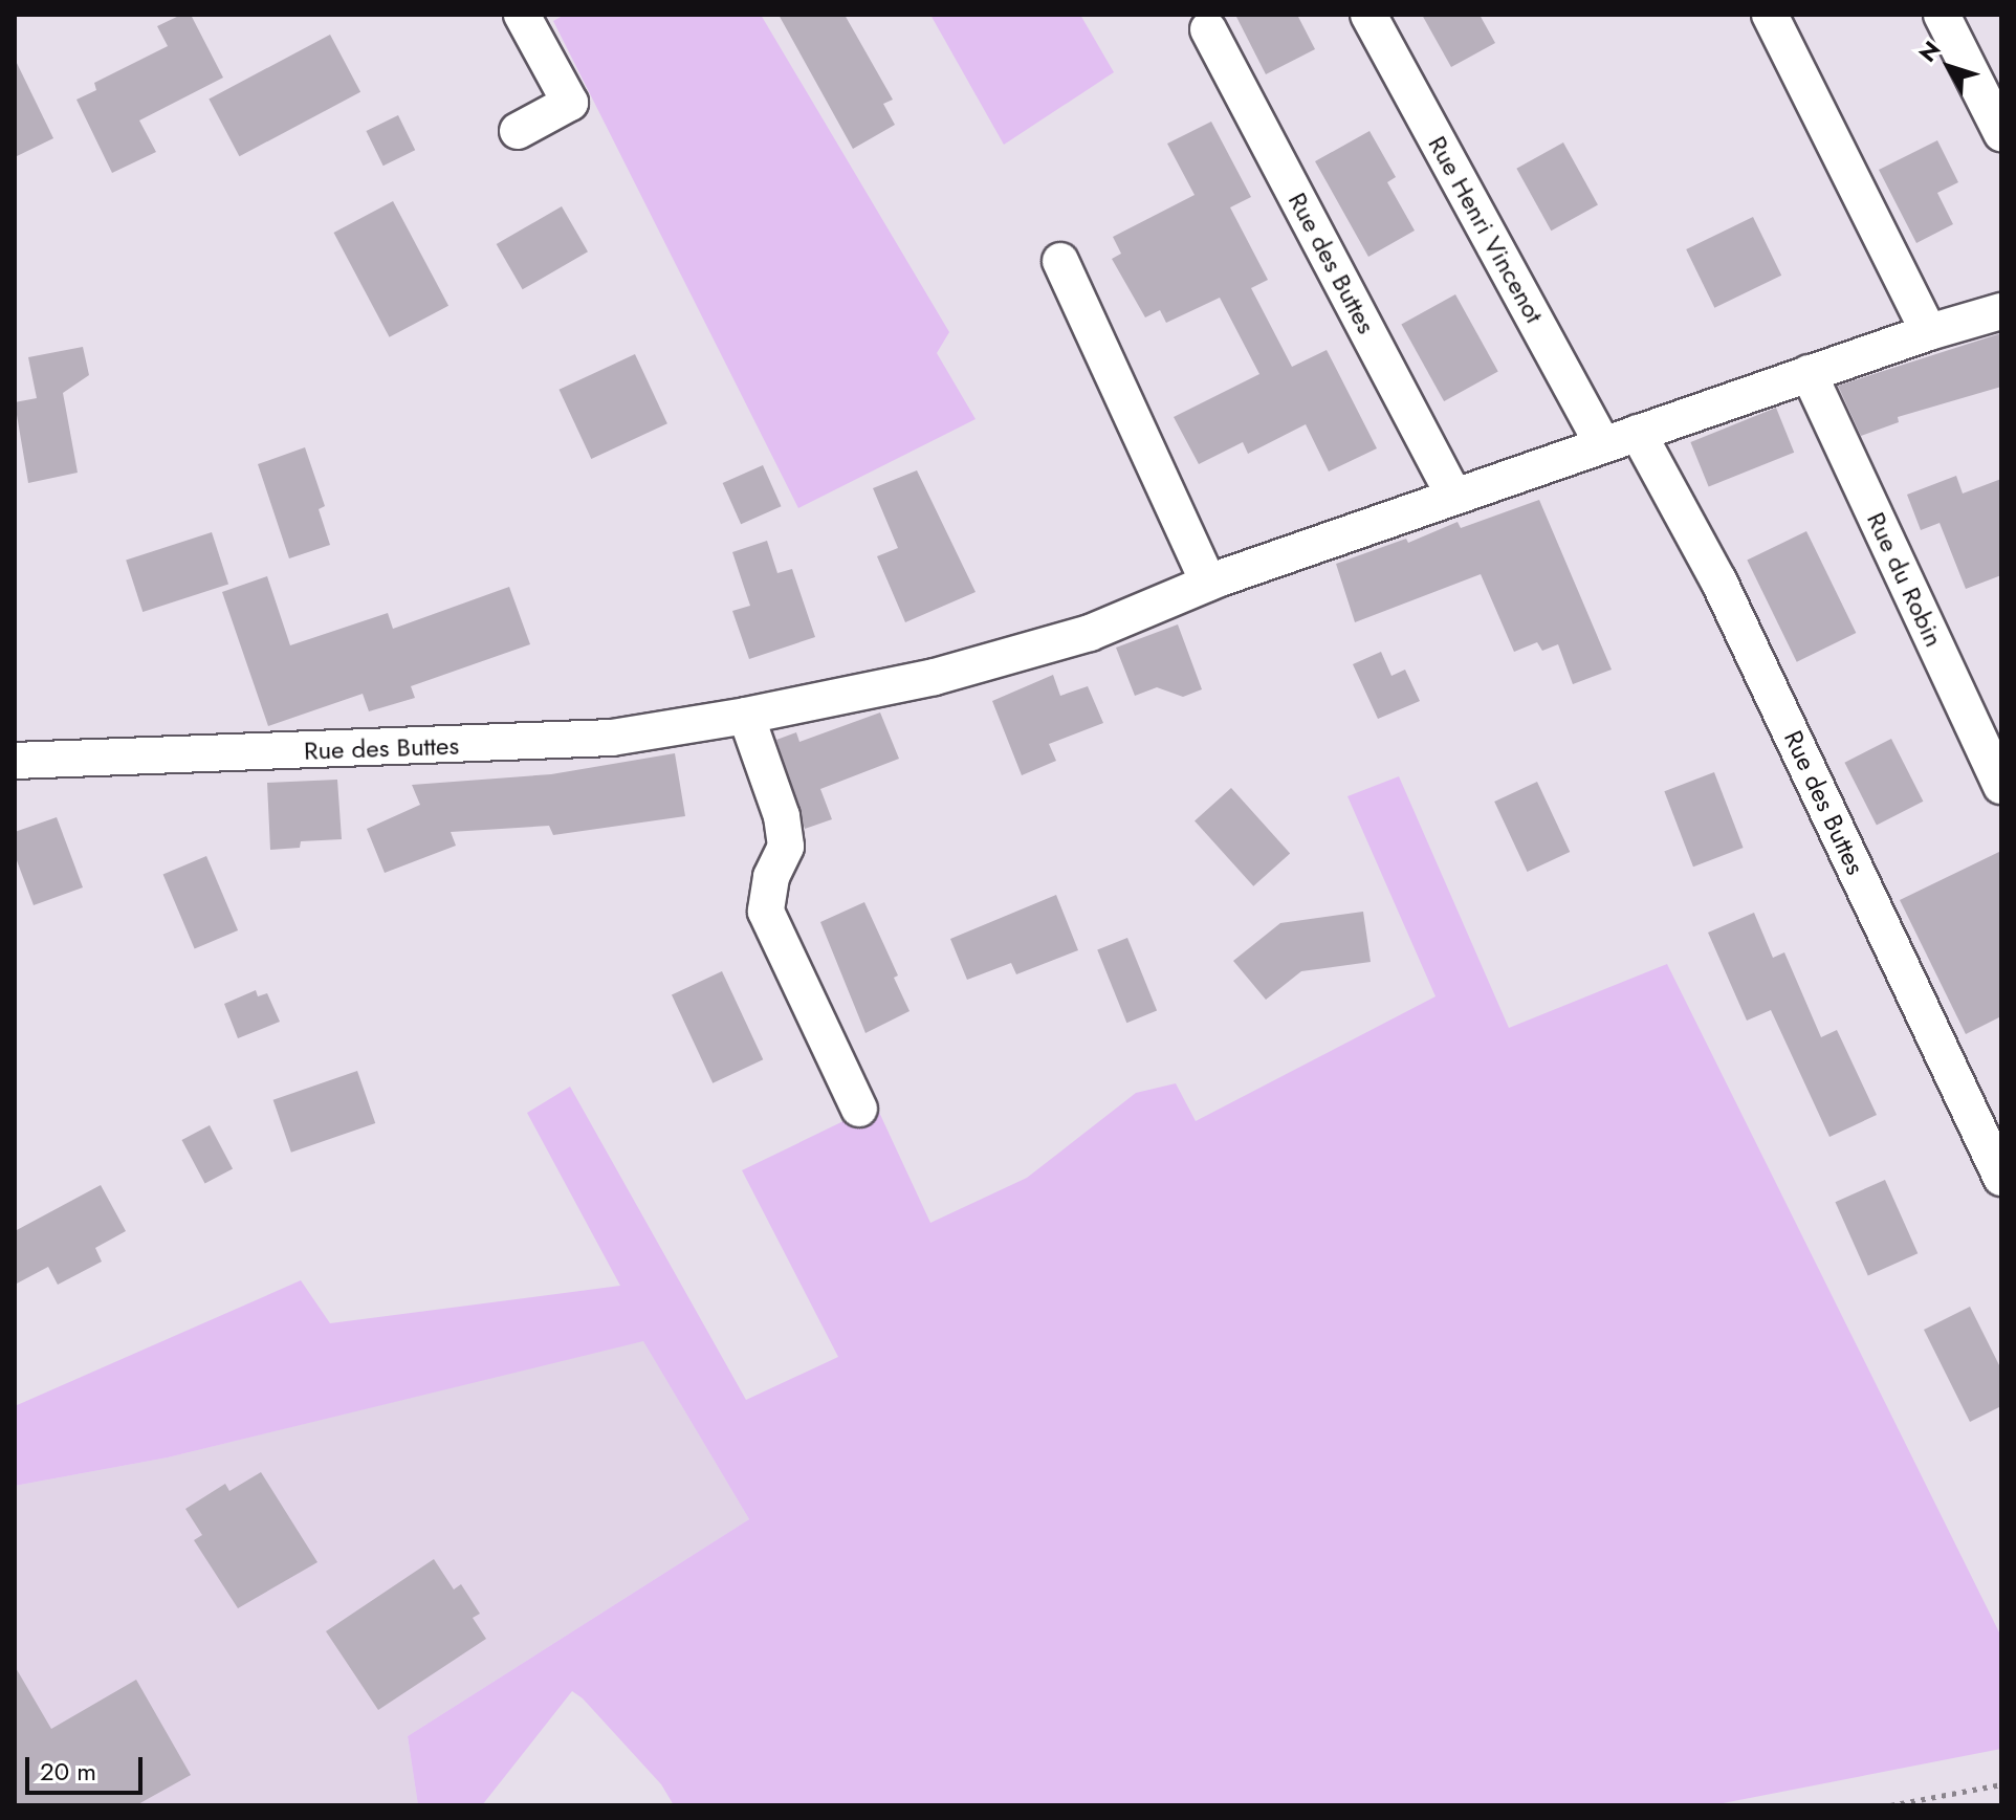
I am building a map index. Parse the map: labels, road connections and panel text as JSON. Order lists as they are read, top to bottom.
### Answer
{
  "streets": {
    "street": ["Rue Henri Vincenot", "Rue des Buttes", "Rue du Robin"]
  },
  "crossings": [
    ["Rue Henri Vincenot", "Rue des Buttes"],
    ["Rue des Buttes", "Rue du Robin"]
  ],
  "scale_bar": "20 m",
  "north": "top left"
}
